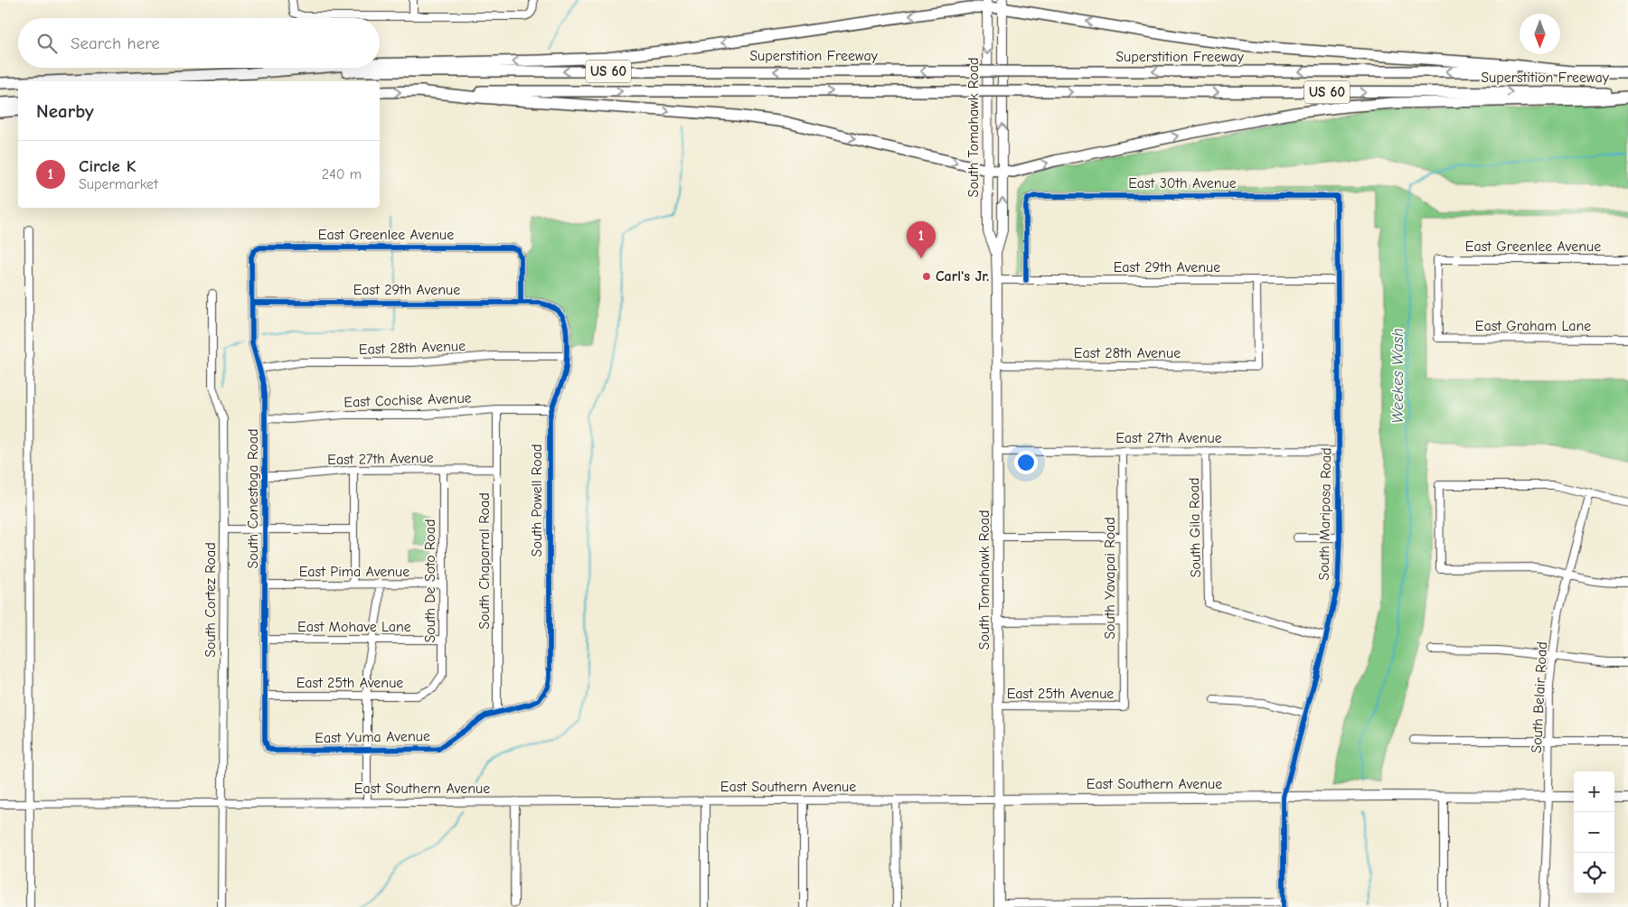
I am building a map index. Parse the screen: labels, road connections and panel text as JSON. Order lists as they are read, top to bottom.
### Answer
{
  "streets": {
    "highway": ["Superstition Freeway", "US 60"],
    "main road": ["South Tomahawk Road", "East Southern Avenue"],
    "street": [
      "East 30th Avenue",
      "East Greenlee Avenue",
      "East 29th Avenue",
      "East Graham Lane",
      "East 28th Avenue",
      "East Cochise Avenue",
      "East 27th Avenue",
      "South Conestoga Road",
      "South Powell Road",
      "South Mariposa Road",
      "South Gila Road",
      "South Chaparral Road",
      "East Pima Avenue",
      "South Yavapai Road",
      "South De Soto Road",
      "South Cortez Road",
      "East Mohave Lane",
      "East 25th Avenue",
      "South Belair Road",
      "East Yuma Avenue"
    ]
  },
  "crossings": [
    ["South Tomahawk Road", "East 29th Avenue"],
    ["South Tomahawk Road", "East 28th Avenue"],
    ["South Tomahawk Road", "East 27th Avenue"],
    ["South Tomahawk Road", "East 25th Avenue"],
    ["South Tomahawk Road", "East Southern Avenue"],
    ["East 30th Avenue", "East 29th Avenue"],
    ["East 30th Avenue", "South Mariposa Road"],
    ["East Greenlee Avenue", "East 29th Avenue"],
    ["East Greenlee Avenue", "East Graham Lane"],
    ["East Greenlee Avenue", "South Conestoga Road"],
    ["East 29th Avenue", "East 28th Avenue"],
    ["East 29th Avenue", "South Conestoga Road"],
    ["East 29th Avenue", "South Powell Road"],
    ["East 29th Avenue", "South Mariposa Road"],
    ["East 28th Avenue", "South Conestoga Road"],
    ["East 28th Avenue", "South Powell Road"],
    ["East Cochise Avenue", "South Conestoga Road"],
    ["East Cochise Avenue", "South Powell Road"],
    ["East Cochise Avenue", "South Chaparral Road"],
    ["East 27th Avenue", "South Conestoga Road"],
    ["East 27th Avenue", "South Mariposa Road"],
    ["East 27th Avenue", "South Gila Road"],
    ["East 27th Avenue", "South Chaparral Road"],
    ["East 27th Avenue", "South Yavapai Road"],
    ["East 27th Avenue", "South De Soto Road"],
    ["South Conestoga Road", "East Pima Avenue"],
    ["South Conestoga Road", "East Mohave Lane"],
    ["South Conestoga Road", "East 25th Avenue"],
    ["South Conestoga Road", "East Yuma Avenue"],
    ["South Powell Road", "East Yuma Avenue"],
    ["South Mariposa Road", "South Gila Road"],
    ["South Mariposa Road", "East Southern Avenue"],
    ["South Chaparral Road", "East Yuma Avenue"],
    ["East Pima Avenue", "South De Soto Road"],
    ["South Yavapai Road", "East 25th Avenue"],
    ["South De Soto Road", "East Mohave Lane"],
    ["South De Soto Road", "East 25th Avenue"],
    ["South Cortez Road", "East Southern Avenue"],
    ["South Belair Road", "East Southern Avenue"]
  ],
  "water": ["Weekes Wash"],
  "places": ["Carl's Jr."],
  "north": "bottom",
  "page": {
    "search": "Search here",
    "heading": "Nearby",
    "list": [
      {
        "mark": "1",
        "name": "Circle K",
        "note": "Supermarket",
        "value": "240 m"
      }
    ],
    "pins": "1",
    "map_buttons": ["+", "−"]
  }
}
